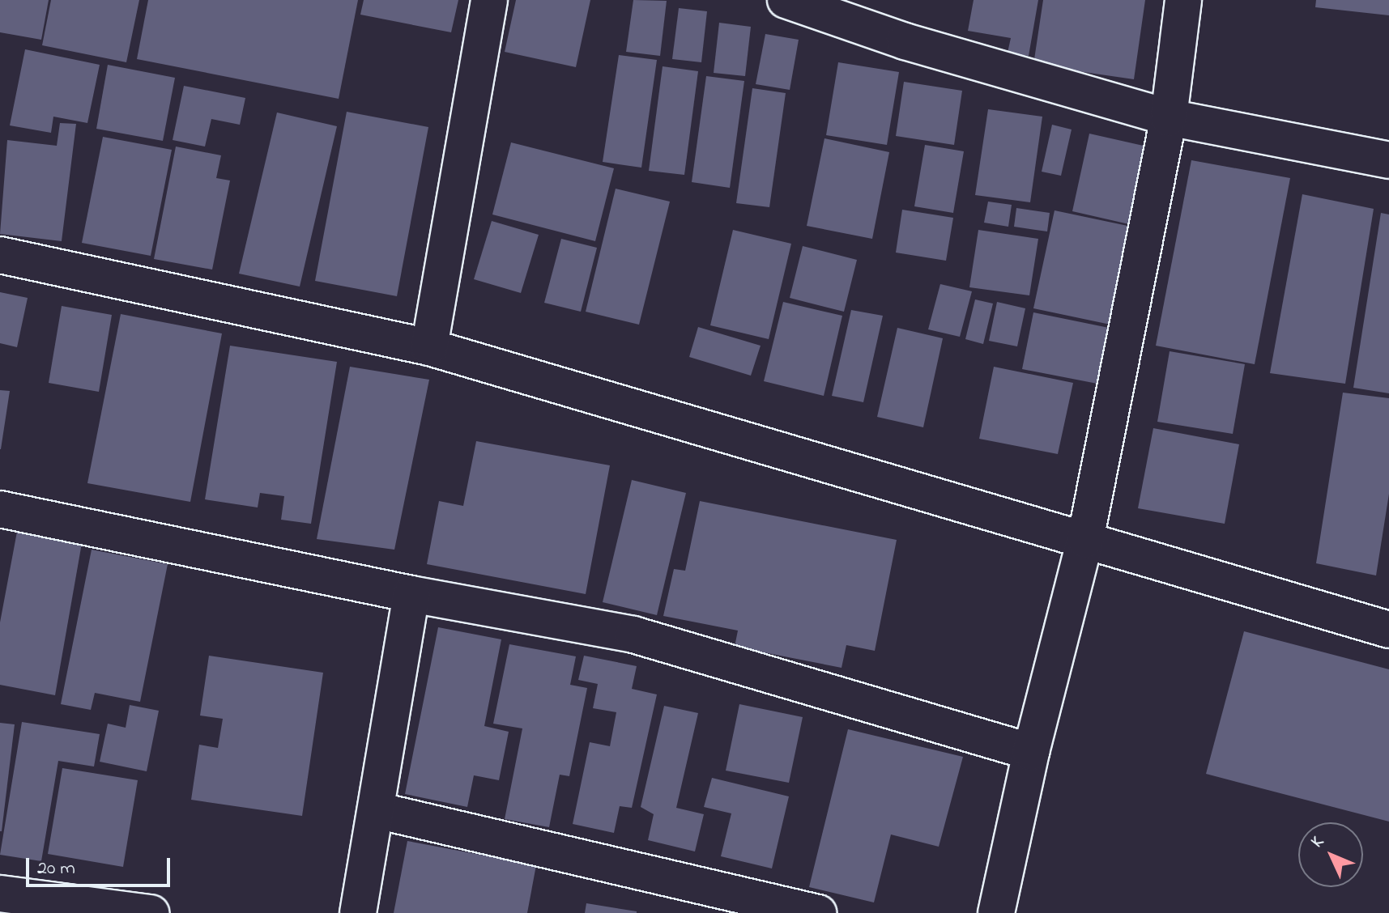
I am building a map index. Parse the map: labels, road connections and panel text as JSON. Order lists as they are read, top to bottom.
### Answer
{
  "scale_bar": "20 m",
  "north": "top left"
}
